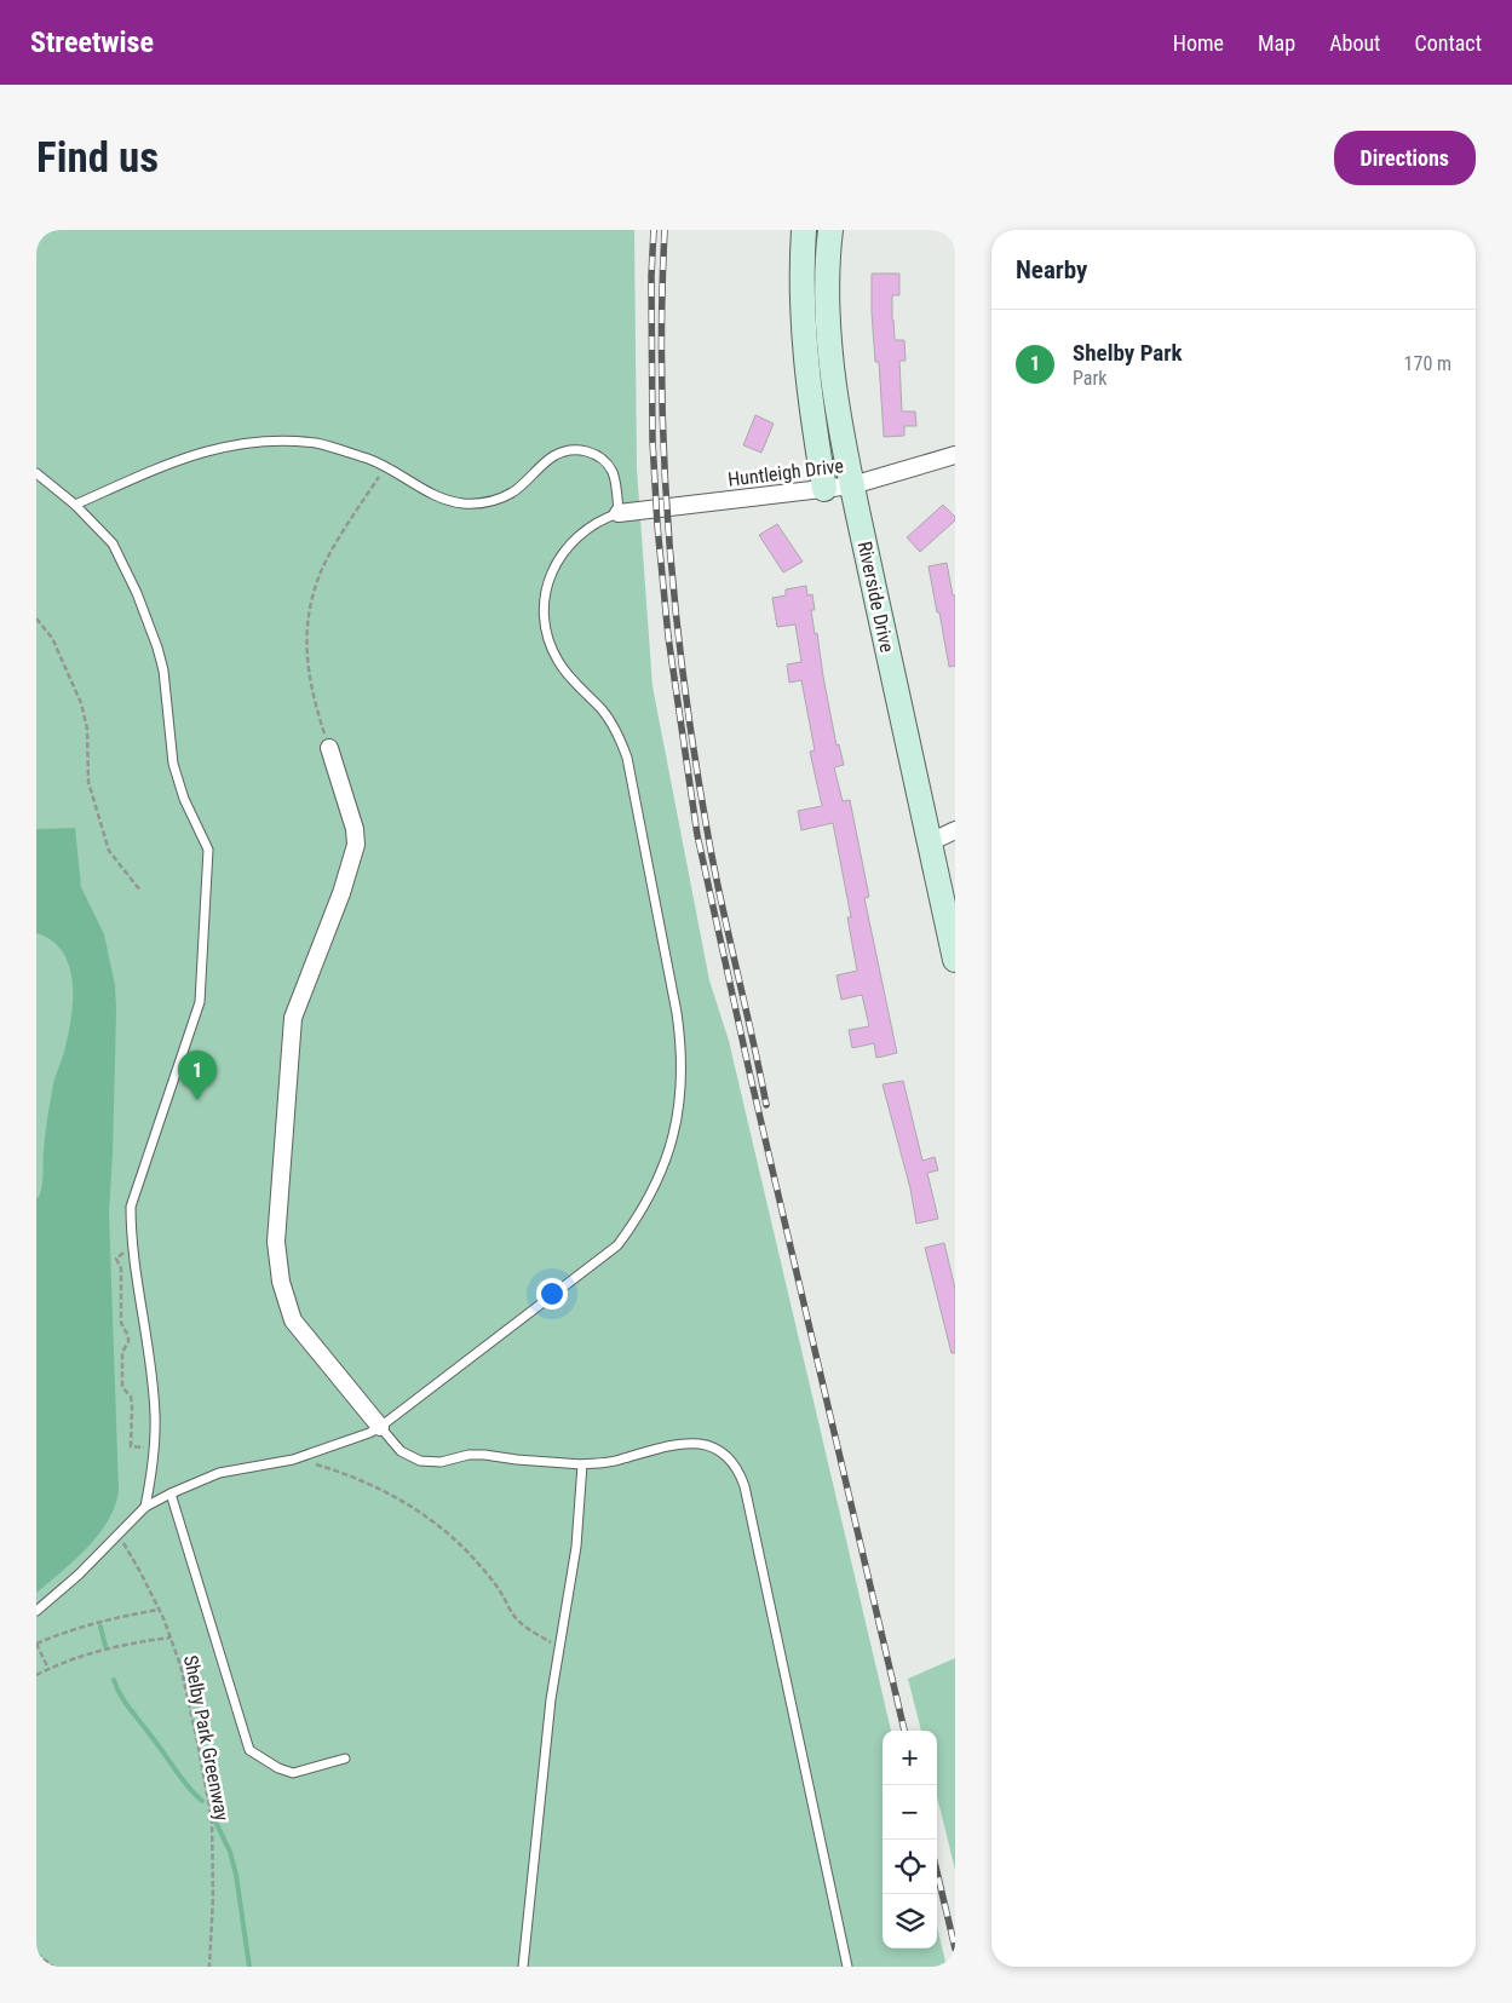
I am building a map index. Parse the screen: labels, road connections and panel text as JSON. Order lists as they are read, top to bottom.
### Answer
{
  "streets": {
    "street": ["Huntleigh Drive", "Riverside Drive"],
    "path": ["Shelby Park Greenway"]
  },
  "crossings": [
    ["Huntleigh Drive", "Riverside Drive"]
  ],
  "page": {
    "header": "Streetwise",
    "nav": [
      "Home",
      "Map",
      "About",
      "Contact"
    ],
    "buttons": "Directions",
    "title": "Find us",
    "heading": "Nearby",
    "list": [
      {
        "mark": "1",
        "name": "Shelby Park",
        "note": "Park",
        "value": "170 m"
      }
    ],
    "pins": "1",
    "map_buttons": ["+", "−"]
  }
}
